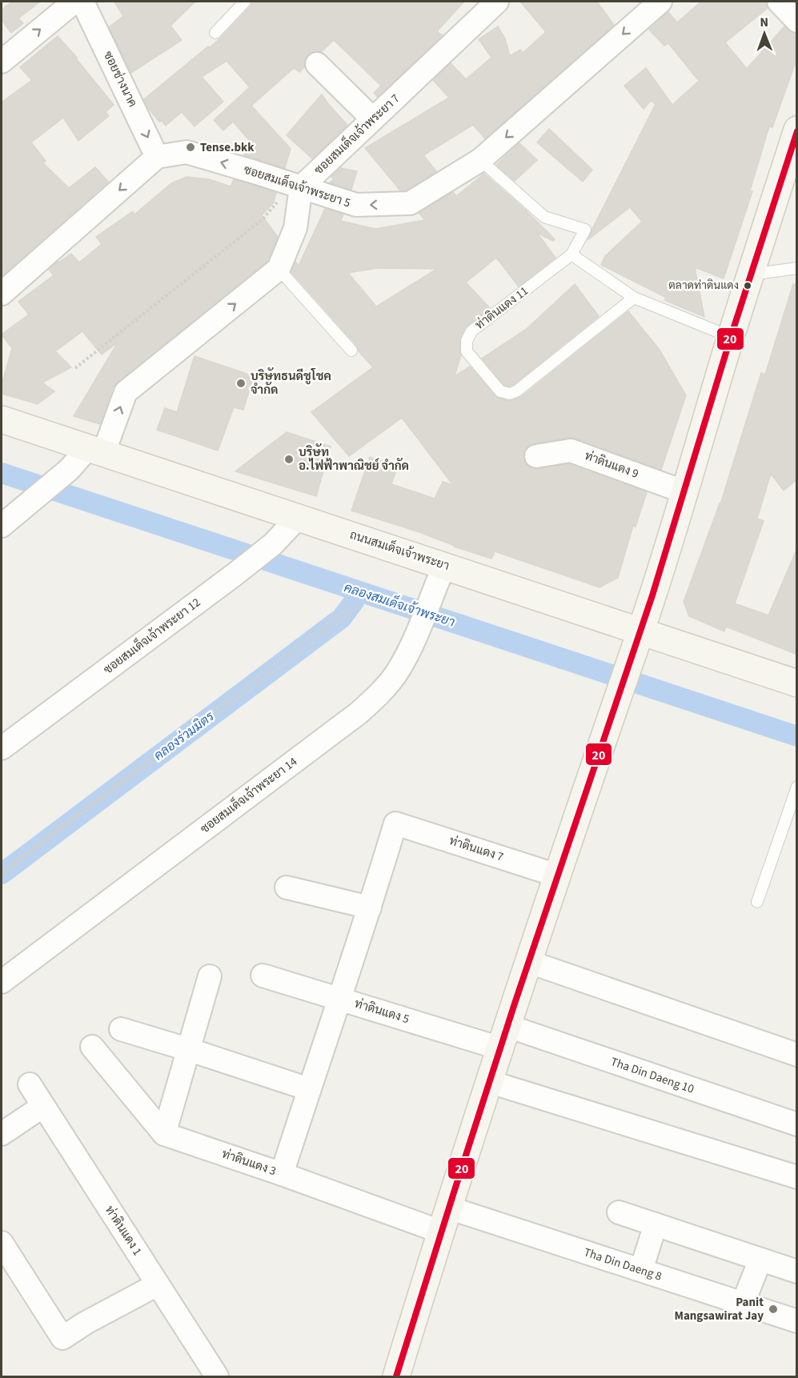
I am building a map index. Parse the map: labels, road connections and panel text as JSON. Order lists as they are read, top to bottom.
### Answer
{
  "streets": {
    "street": [
      "ซอยช่างนาค",
      "ซอยสมเด็จเจ้าพระยา 7",
      "ซอยสมเด็จเจ้าพระยา 5",
      "ท่าดินแดง 9",
      "ถนนสมเด็จเจ้าพระยา",
      "ซอยสมเด็จเจ้าพระยา 12",
      "ซอยสมเด็จเจ้าพระยา 14",
      "ท่าดินแดง 7",
      "ท่าดินแดง 5",
      "Tha Din Daeng 10",
      "ท่าดินแดง 3",
      "ท่าดินแดง 1",
      "Tha Din Daeng 8"
    ],
    "lane": ["ท่าดินแดง 11"]
  },
  "crossings": [
    ["ซอยช่างนาค", "ซอยสมเด็จเจ้าพระยา 5"],
    ["ซอยสมเด็จเจ้าพระยา 7", "ซอยสมเด็จเจ้าพระยา 5"],
    ["ถนนสมเด็จเจ้าพระยา", "ซอยสมเด็จเจ้าพระยา 12"],
    ["ถนนสมเด็จเจ้าพระยา", "ซอยสมเด็จเจ้าพระยา 14"],
    ["ท่าดินแดง 5", "Tha Din Daeng 10"],
    ["ท่าดินแดง 3", "Tha Din Daeng 8"]
  ],
  "one_way": ["ซอยช่างนาค", "ซอยสมเด็จเจ้าพระยา 5"],
  "water": ["คลองสมเด็จเจ้าพระยา", "คลองร่วมมิตร"],
  "places": [
    "Tense.bkk",
    "ตลาดท่าดินแดง",
    "บริษัทธนดีชูโชค จำกัด",
    "บริษัท อ.ไฟฟ้าพาณิชย์ จำกัด",
    "Panit Mangsawirat Jay"
  ],
  "lines": ["transit line 20"],
  "north": "top"
}
